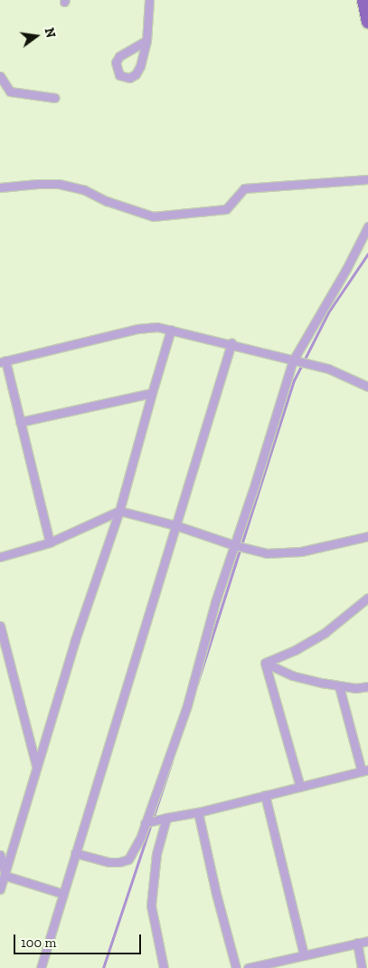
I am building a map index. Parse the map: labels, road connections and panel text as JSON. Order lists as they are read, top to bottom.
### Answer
{
  "scale_bar": "100 m",
  "north": "right"
}
